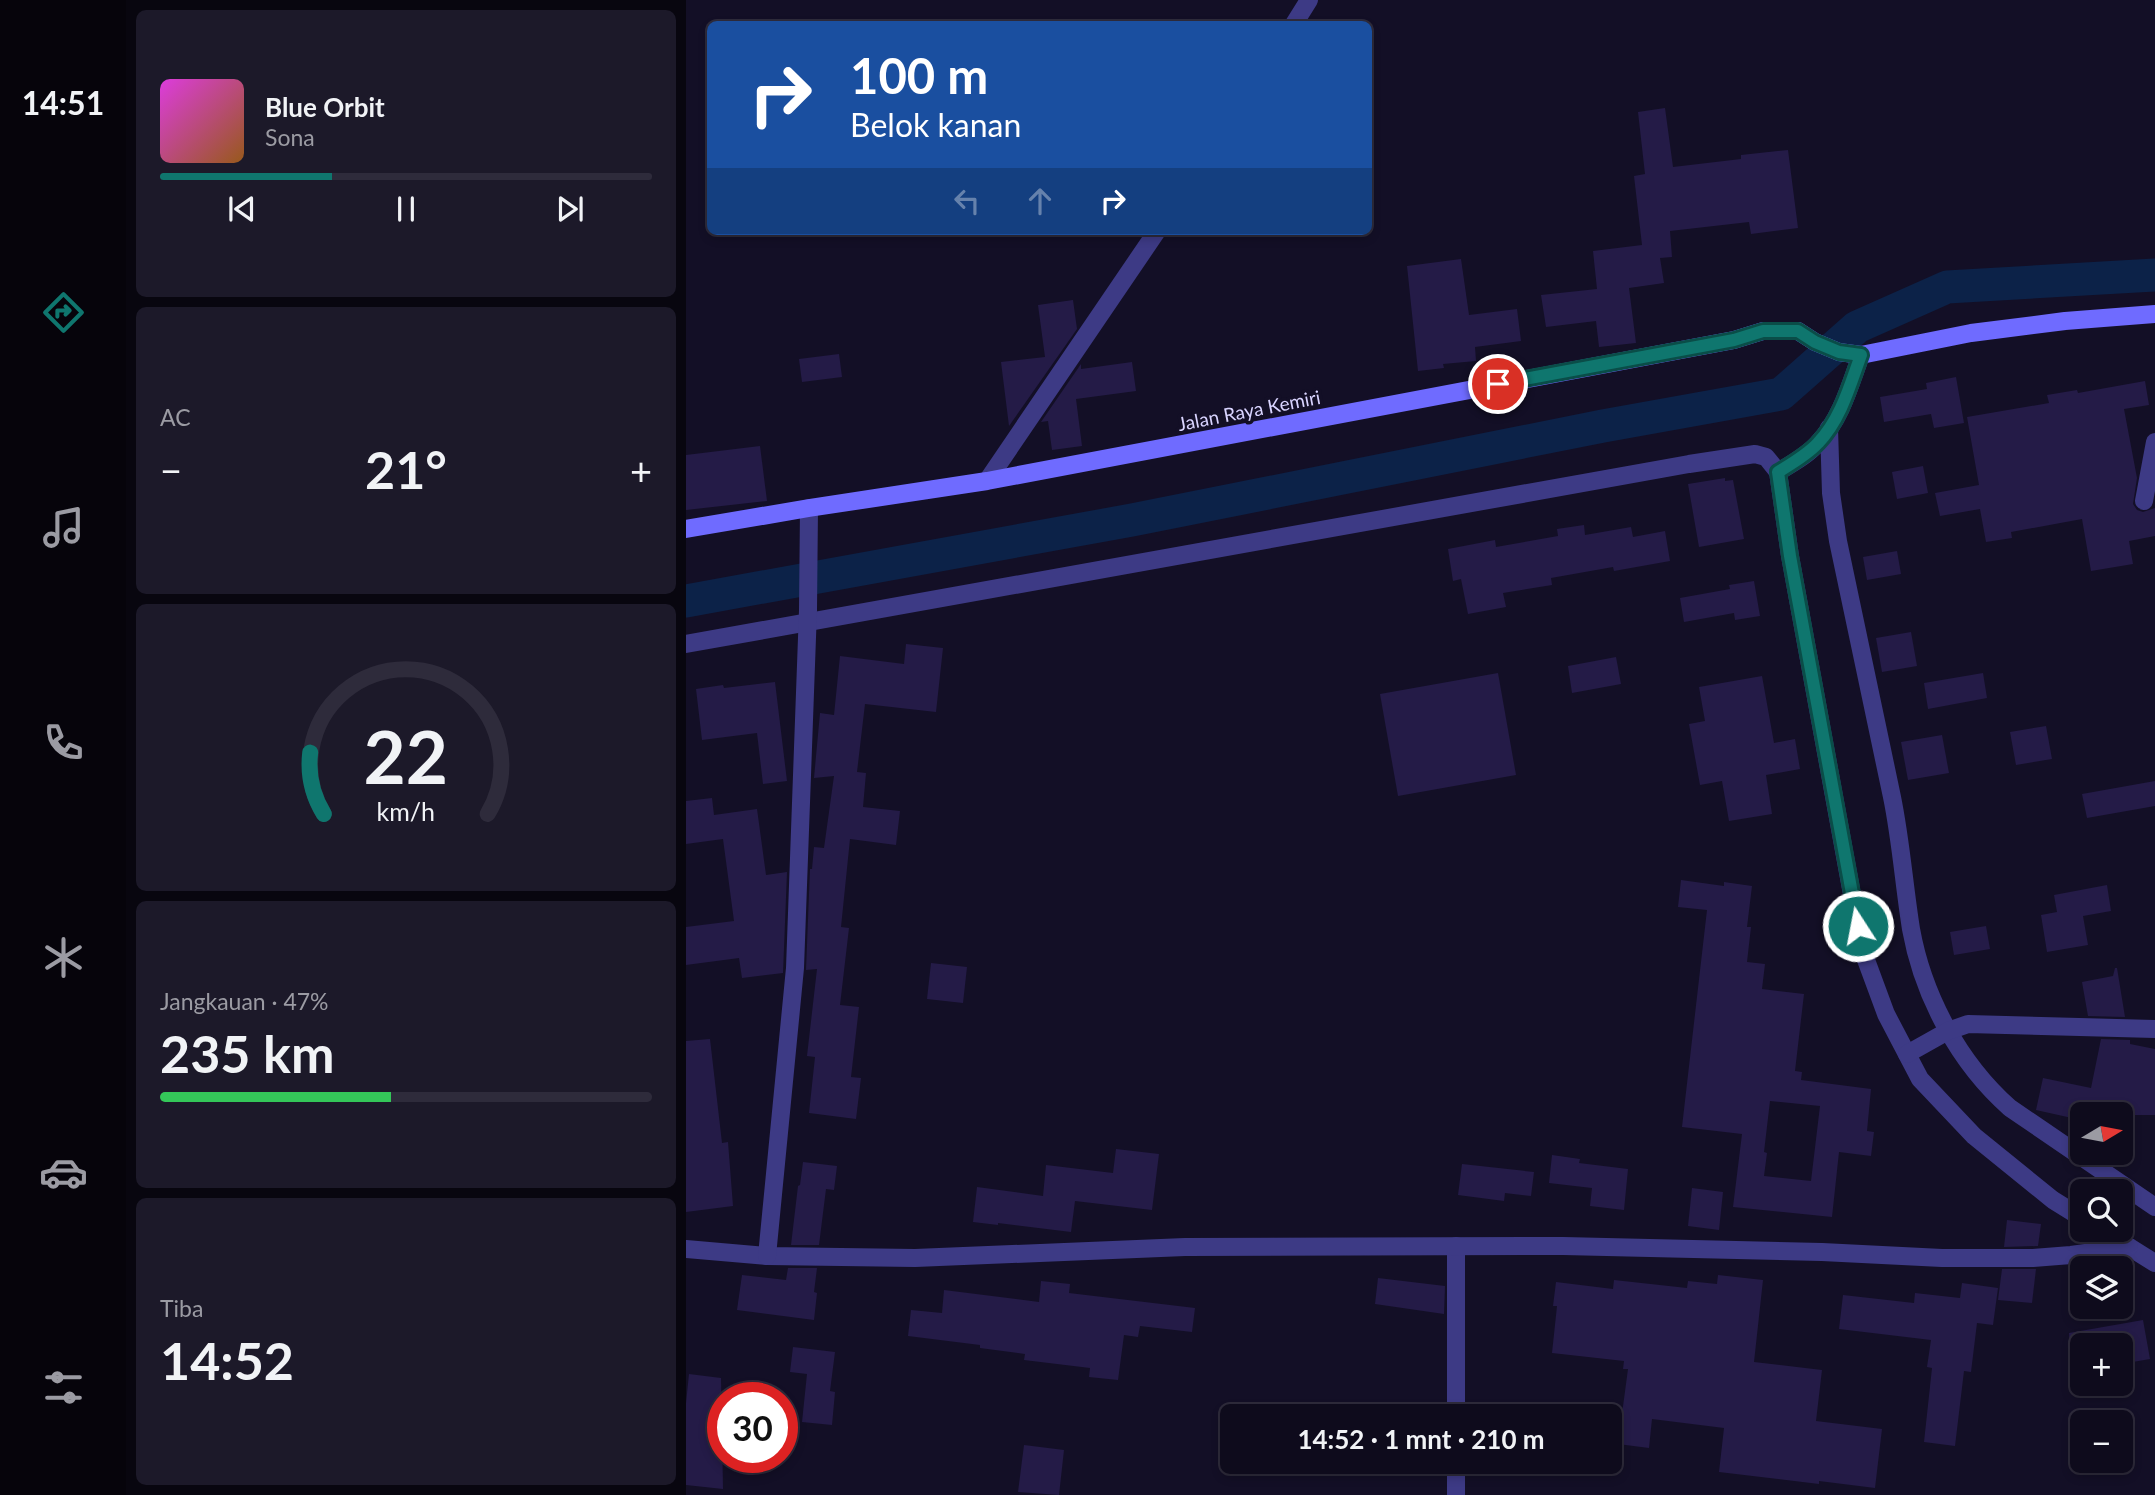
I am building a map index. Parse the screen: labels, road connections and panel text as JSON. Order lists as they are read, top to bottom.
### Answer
{
  "streets": {
    "main road": ["Jalan Raya Kemiri"]
  },
  "north": "right",
  "page": {
    "tabs": "14:51",
    "turn": ["100 m", "Belok kanan"],
    "song": ["Blue Orbit", "Sona"],
    "tile": [
      "AC",
      ["Jangkauan · 47%", "235 km"],
      ["Tiba", "14:52"]
    ],
    "heat": ["−", "21°", "+"],
    "map_buttons": ["+", "−"],
    "limit": "30",
    "trip": "14:52 · 1 mnt · 210 m",
    "gauge": ["22", "km/h"]
  }
}
